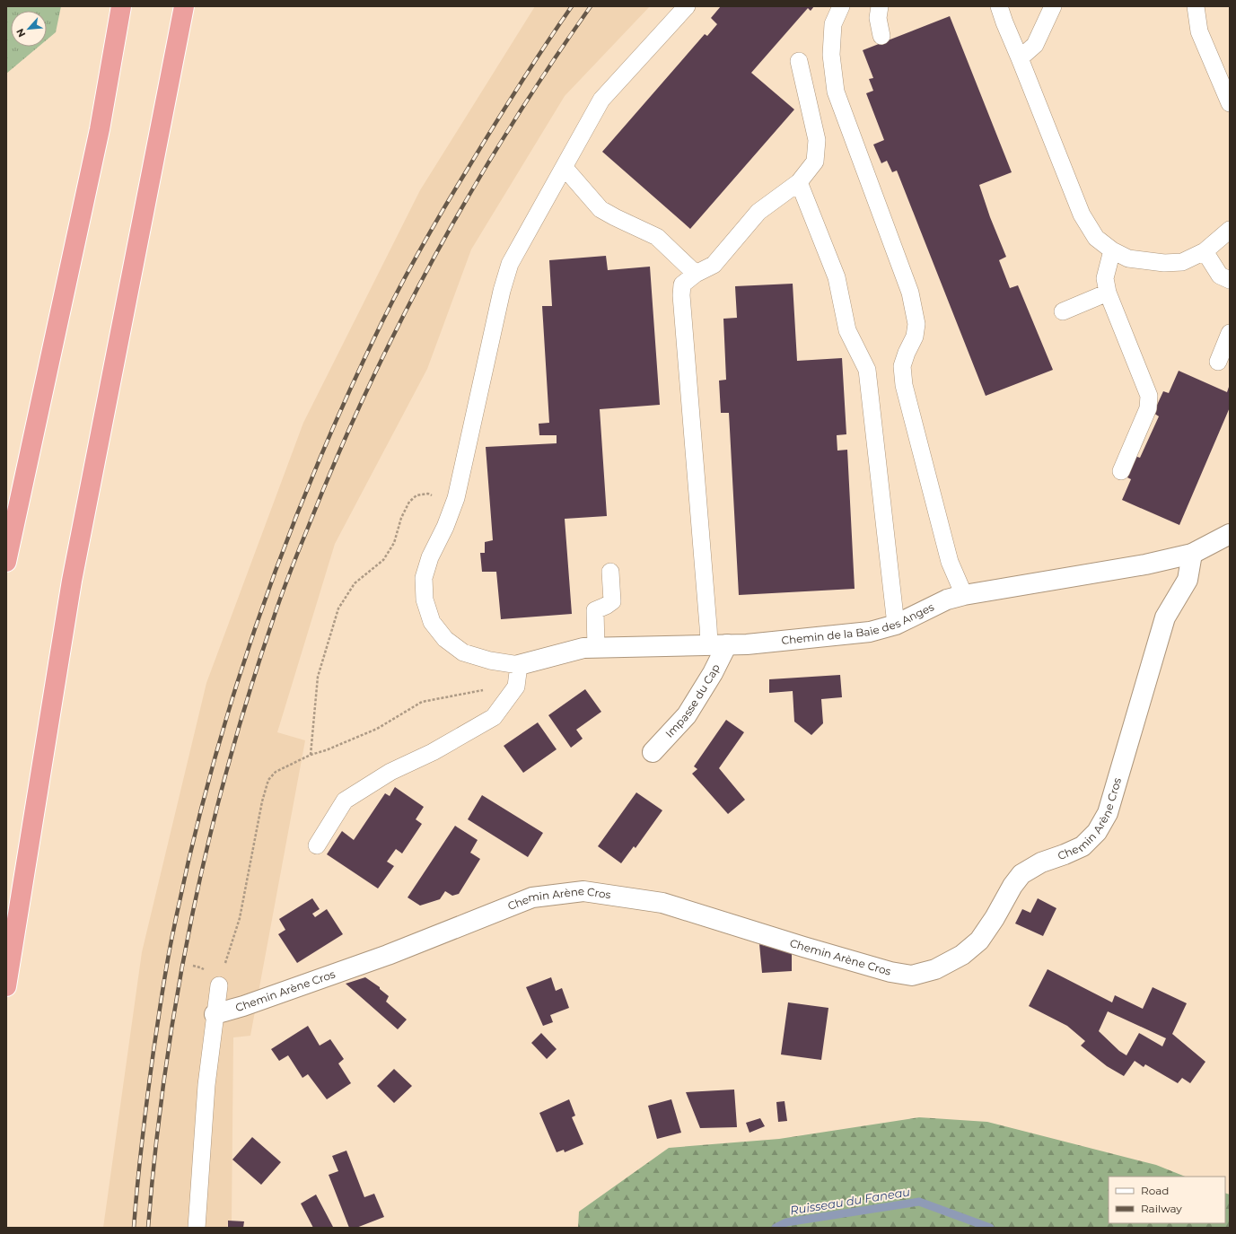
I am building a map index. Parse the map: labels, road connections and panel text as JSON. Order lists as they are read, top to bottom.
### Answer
{
  "streets": {
    "street": ["Chemin de la Baie des Anges", "Impasse du Cap", "Chemin Arène Cros"]
  },
  "crossings": [
    ["Chemin de la Baie des Anges", "Impasse du Cap"],
    ["Chemin de la Baie des Anges", "Chemin Arène Cros"]
  ],
  "water": ["Ruisseau du Faneau"],
  "legend": ["Road", "Railway"],
  "north": "bottom left"
}
